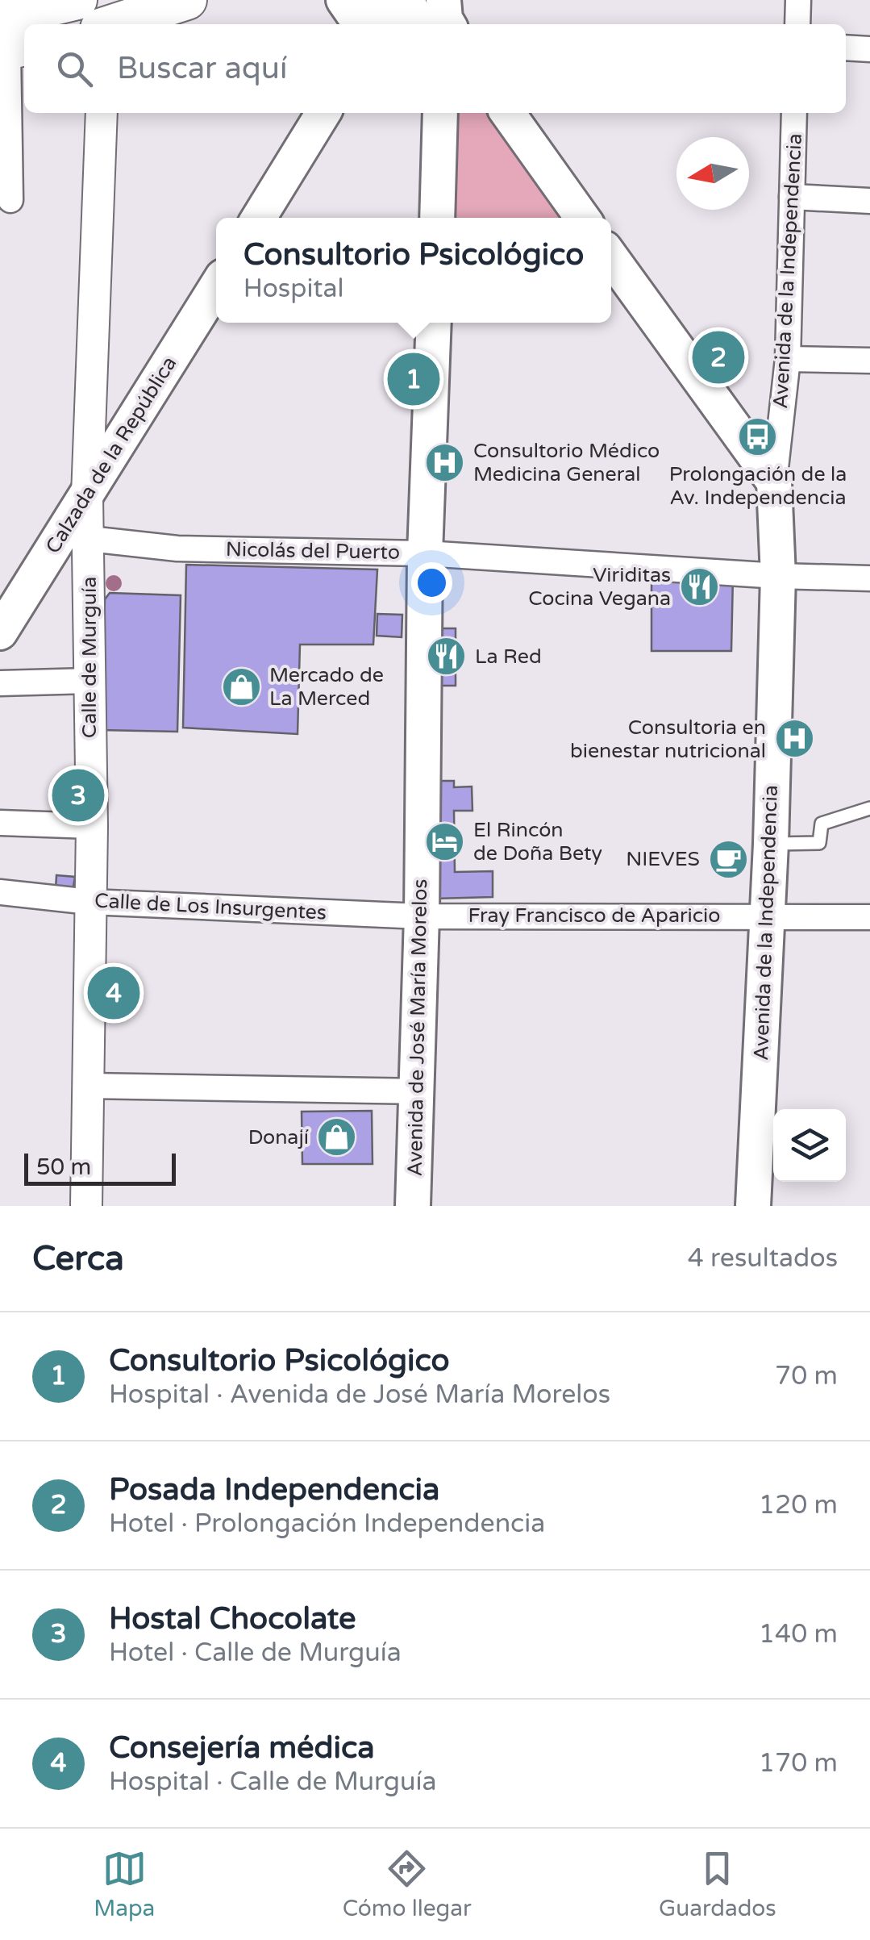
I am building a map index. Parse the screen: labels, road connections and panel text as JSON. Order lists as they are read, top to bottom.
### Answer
{
  "streets": {
    "main road": ["Avenida de la Independencia", "Calzada de la República", "Avenida de José María Morelos"],
    "street": [
      "Nicolás del Puerto",
      "Calle de Murguía",
      "Calle de Los Insurgentes",
      "Fray Francisco de Aparicio"
    ]
  },
  "crossings": [
    ["Avenida de la Independencia", "Nicolás del Puerto"],
    ["Avenida de la Independencia", "Fray Francisco de Aparicio"],
    ["Calzada de la República", "Calle de Murguía"],
    ["Nicolás del Puerto", "Calle de Murguía"],
    ["Nicolás del Puerto", "Avenida de José María Morelos"],
    ["Calle de Murguía", "Calle de Los Insurgentes"],
    ["Calle de Los Insurgentes", "Fray Francisco de Aparicio"],
    ["Calle de Los Insurgentes", "Avenida de José María Morelos"],
    ["Fray Francisco de Aparicio", "Avenida de José María Morelos"]
  ],
  "places": {
    "bus stop": ["Prolongación de la Av. Independencia"],
    "hospital": ["Consultorio Médico Medicina General", "Consultoria en bienestar nutricional"],
    "restaurant": ["Viriditas Cocina Vegana", "La Red"],
    "shop": ["Mercado de La Merced", "Donají"],
    "hotel": ["El Rincón de Doña Bety"],
    "cafe": ["NIEVES"]
  },
  "scale_bar": "50 m",
  "north": "left",
  "page": {
    "search": "Buscar aquí",
    "popup": ["Consultorio Psicológico", "Hospital"],
    "pins": [
      "2",
      "1",
      "3",
      "4"
    ],
    "scale": "50 m",
    "heading": ["Cerca", "4 resultados"],
    "list": [
      {
        "mark": "1",
        "name": "Consultorio Psicológico",
        "note": "Hospital · Avenida de José María Morelos",
        "value": "70 m"
      },
      {
        "mark": "2",
        "name": "Posada Independencia",
        "note": "Hotel · Prolongación Independencia",
        "value": "120 m"
      },
      {
        "mark": "3",
        "name": "Hostal Chocolate",
        "note": "Hotel · Calle de Murguía",
        "value": "140 m"
      },
      {
        "mark": "4",
        "name": "Consejería médica",
        "note": "Hospital · Calle de Murguía",
        "value": "170 m"
      }
    ],
    "nav": ["Mapa", "Cómo llegar", "Guardados"]
  }
}
